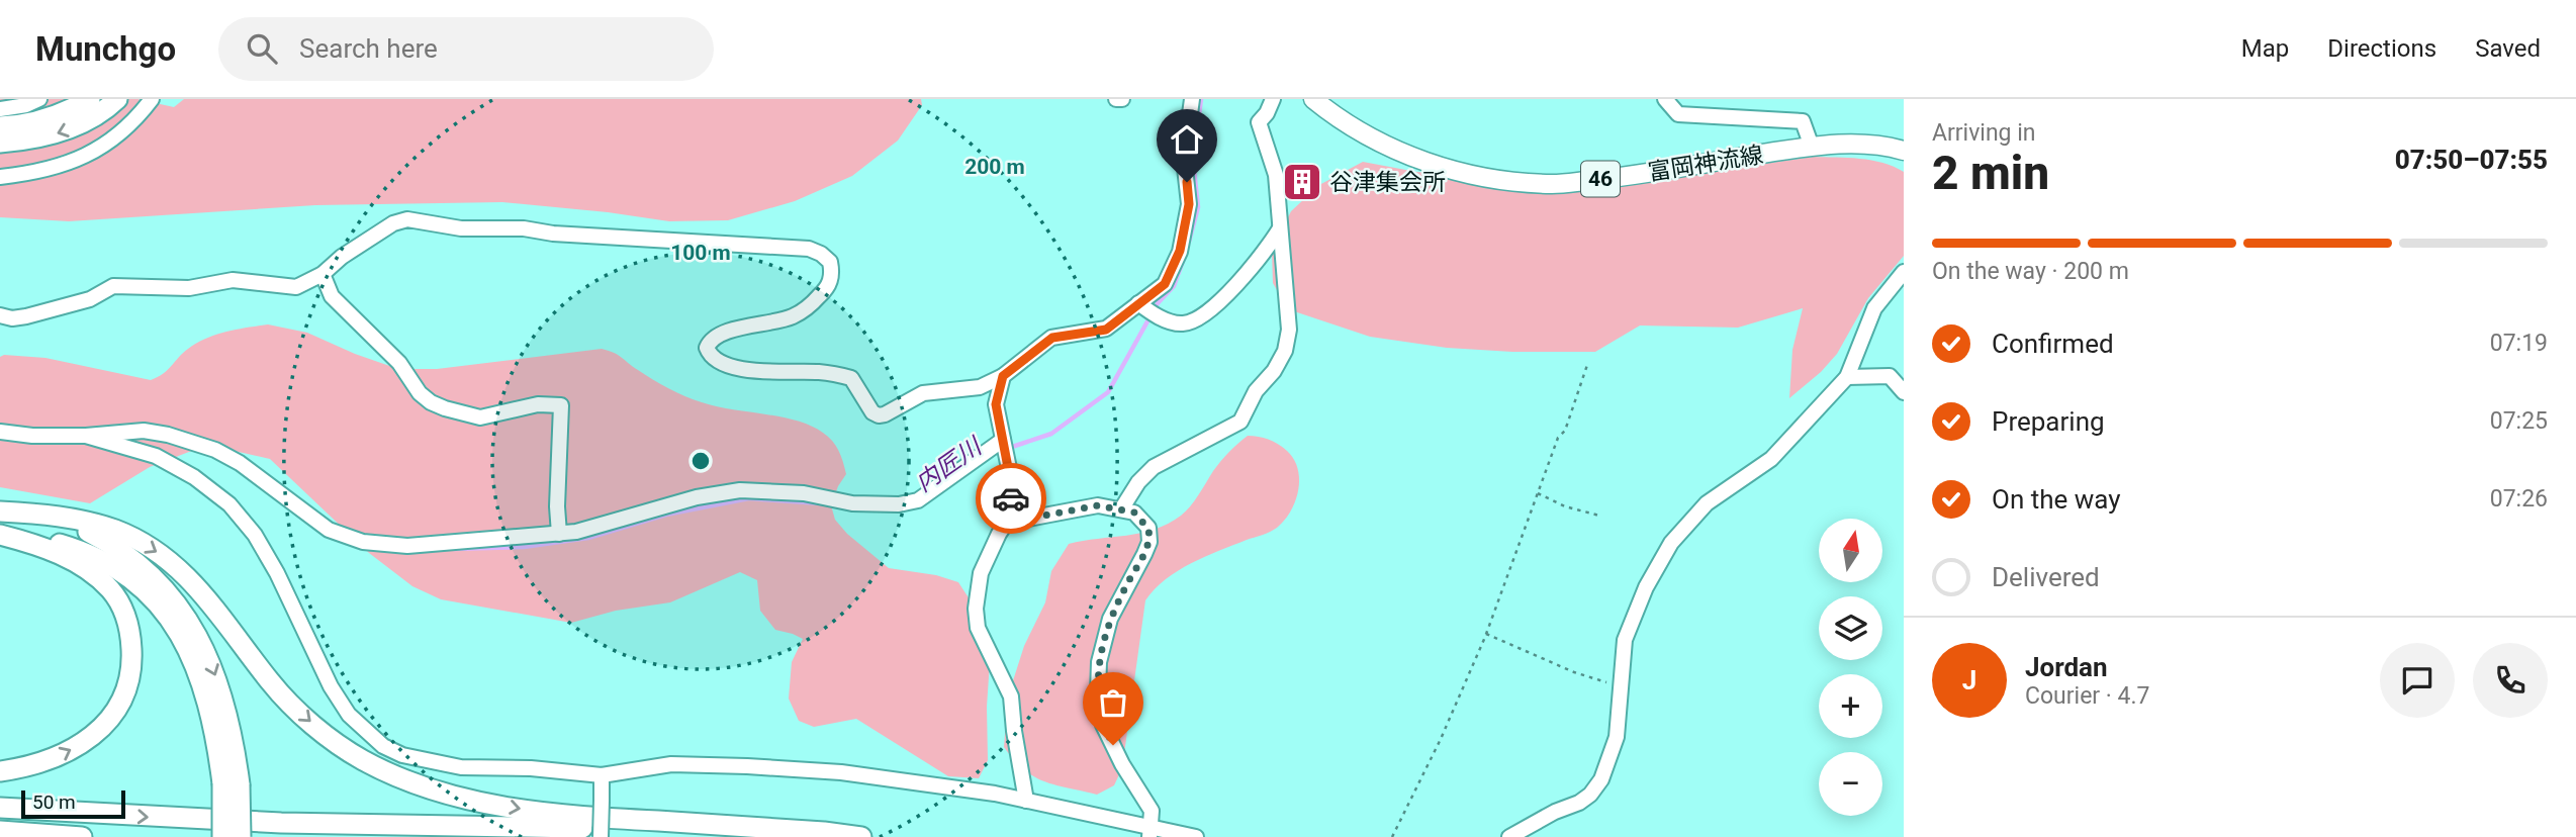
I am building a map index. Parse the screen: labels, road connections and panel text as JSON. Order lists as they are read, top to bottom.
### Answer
{
  "streets": {
    "main road": ["富岡神流線", "46"]
  },
  "water": ["内匠川"],
  "places": {
    "building": ["谷津集会所"]
  },
  "scale_bar": "50 m",
  "north": "top",
  "page": {
    "header": "Munchgo",
    "search": "Search here",
    "nav": ["Map", "Directions", "Saved"],
    "heading": ["2 min", "Arriving in", "07:50–07:55"],
    "panel": ["Jordan", "Courier · 4.7"],
    "bar": "On the way · 200 m",
    "list": [
      ["Confirmed", "07:19"],
      ["Preparing", "07:25"],
      ["On the way", "07:26"],
      "Delivered"
    ],
    "map_buttons": ["+", "−"],
    "round": "J",
    "scale": "50 m"
  },
  "rings": ["200 m", "100 m"]
}
